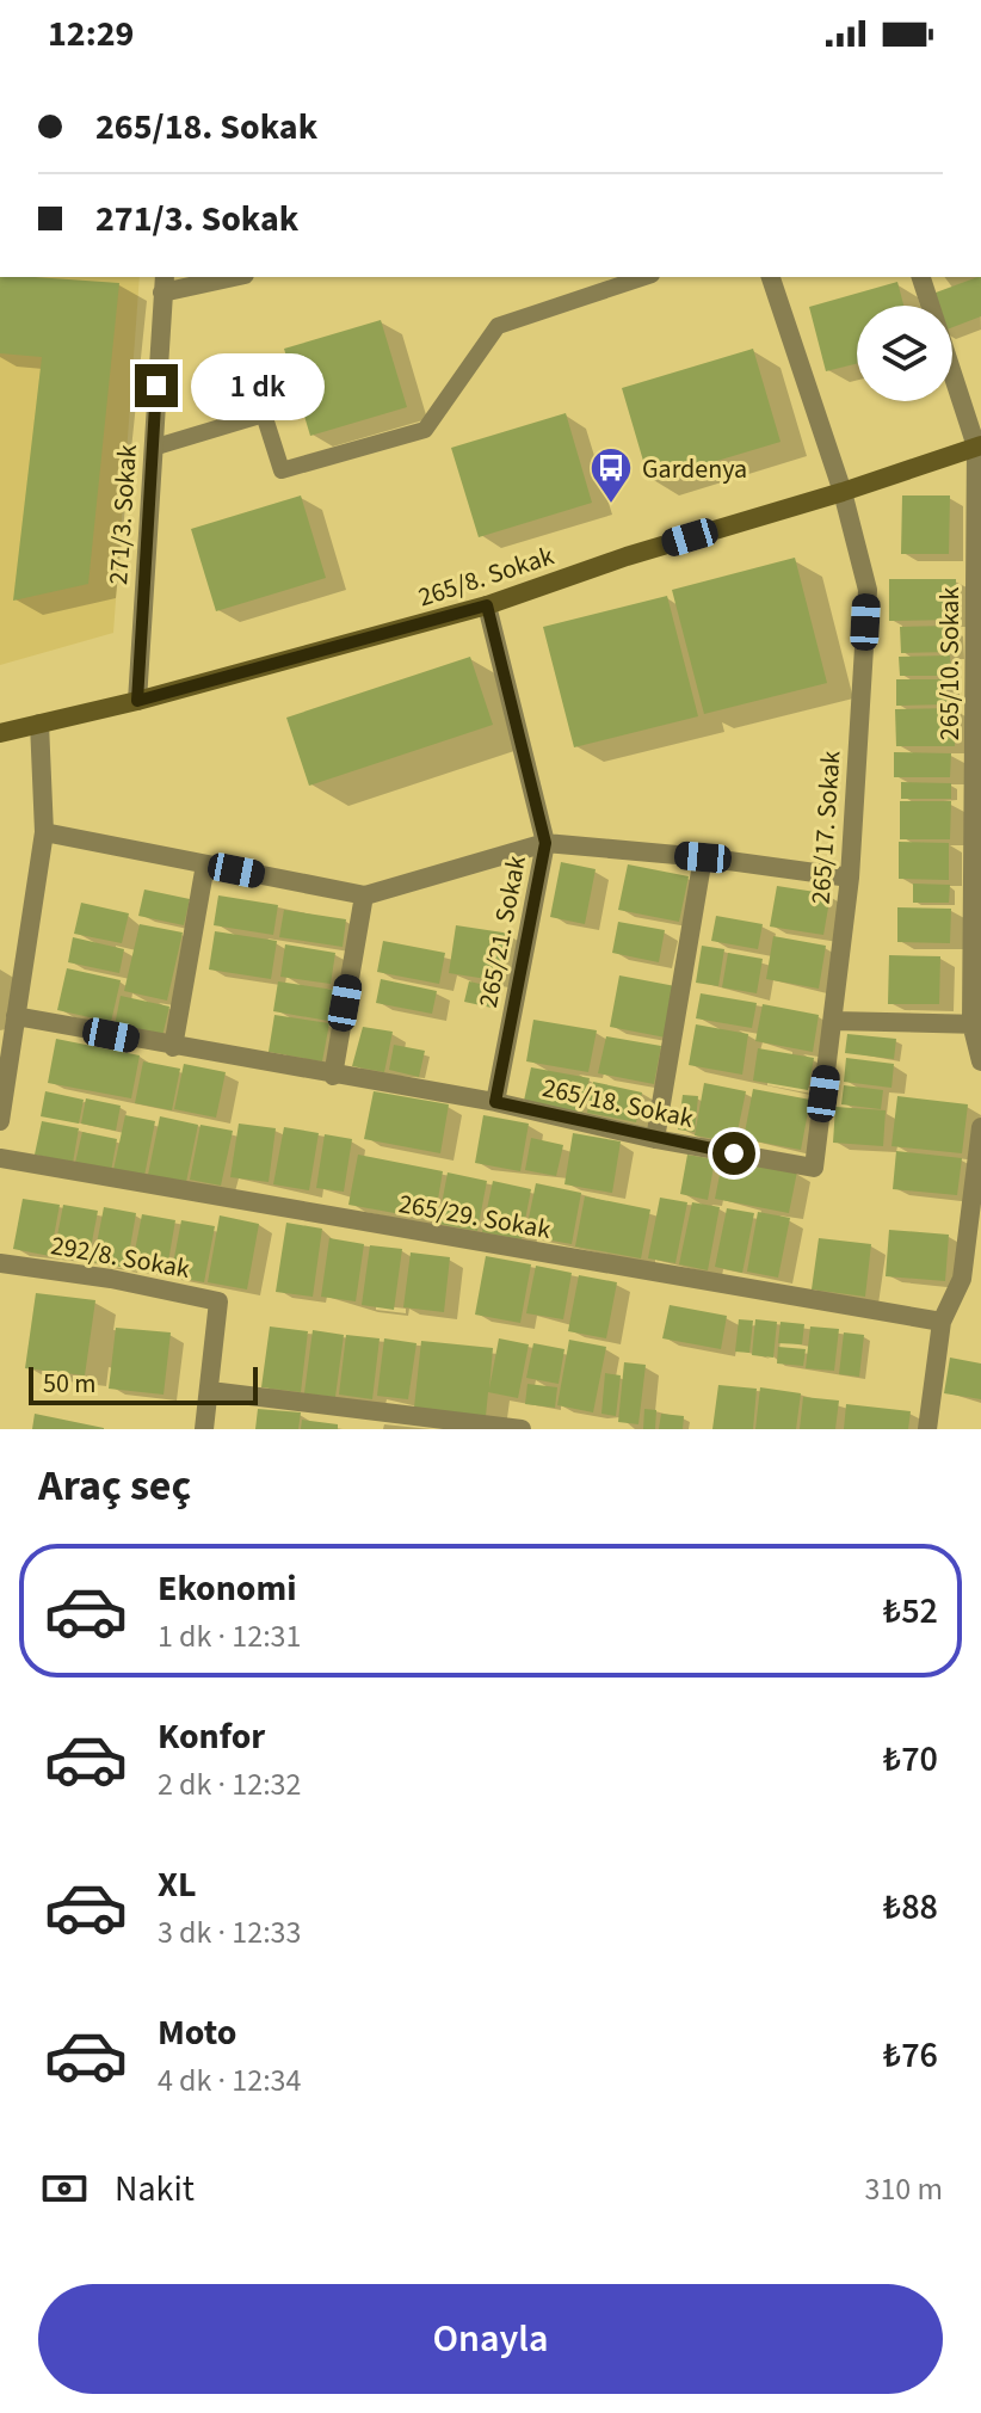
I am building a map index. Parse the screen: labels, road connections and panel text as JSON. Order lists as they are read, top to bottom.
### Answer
{
  "streets": {
    "street": [
      "271/3. Sokak",
      "265/8. Sokak",
      "265/10. Sokak",
      "265/17. Sokak",
      "265/21. Sokak",
      "265/18. Sokak",
      "265/29. Sokak",
      "292/8. Sokak"
    ]
  },
  "crossings": [
    ["271/3. Sokak", "265/8. Sokak"],
    ["265/8. Sokak", "265/10. Sokak"],
    ["265/8. Sokak", "265/17. Sokak"],
    ["265/8. Sokak", "265/21. Sokak"],
    ["265/17. Sokak", "265/18. Sokak"],
    ["265/21. Sokak", "265/18. Sokak"]
  ],
  "places": {
    "bus stop": ["Gardenya"]
  },
  "scale_bar": "50 m",
  "page": {
    "status": "12:29",
    "banner": ["265/18. Sokak", "271/3. Sokak"],
    "bubble": "1 dk",
    "scale": "50 m",
    "heading": "Araç seç",
    "list": [
      {
        "name": "Ekonomi",
        "note": "1 dk · 12:31",
        "value": "₺52"
      },
      {
        "name": "Konfor",
        "note": "2 dk · 12:32",
        "value": "₺70"
      },
      {
        "name": "XL",
        "note": "3 dk · 12:33",
        "value": "₺88"
      },
      {
        "name": "Moto",
        "note": "4 dk · 12:34",
        "value": "₺76"
      }
    ],
    "pay": ["Nakit", "310 m"],
    "buttons": "Onayla"
  }
}
